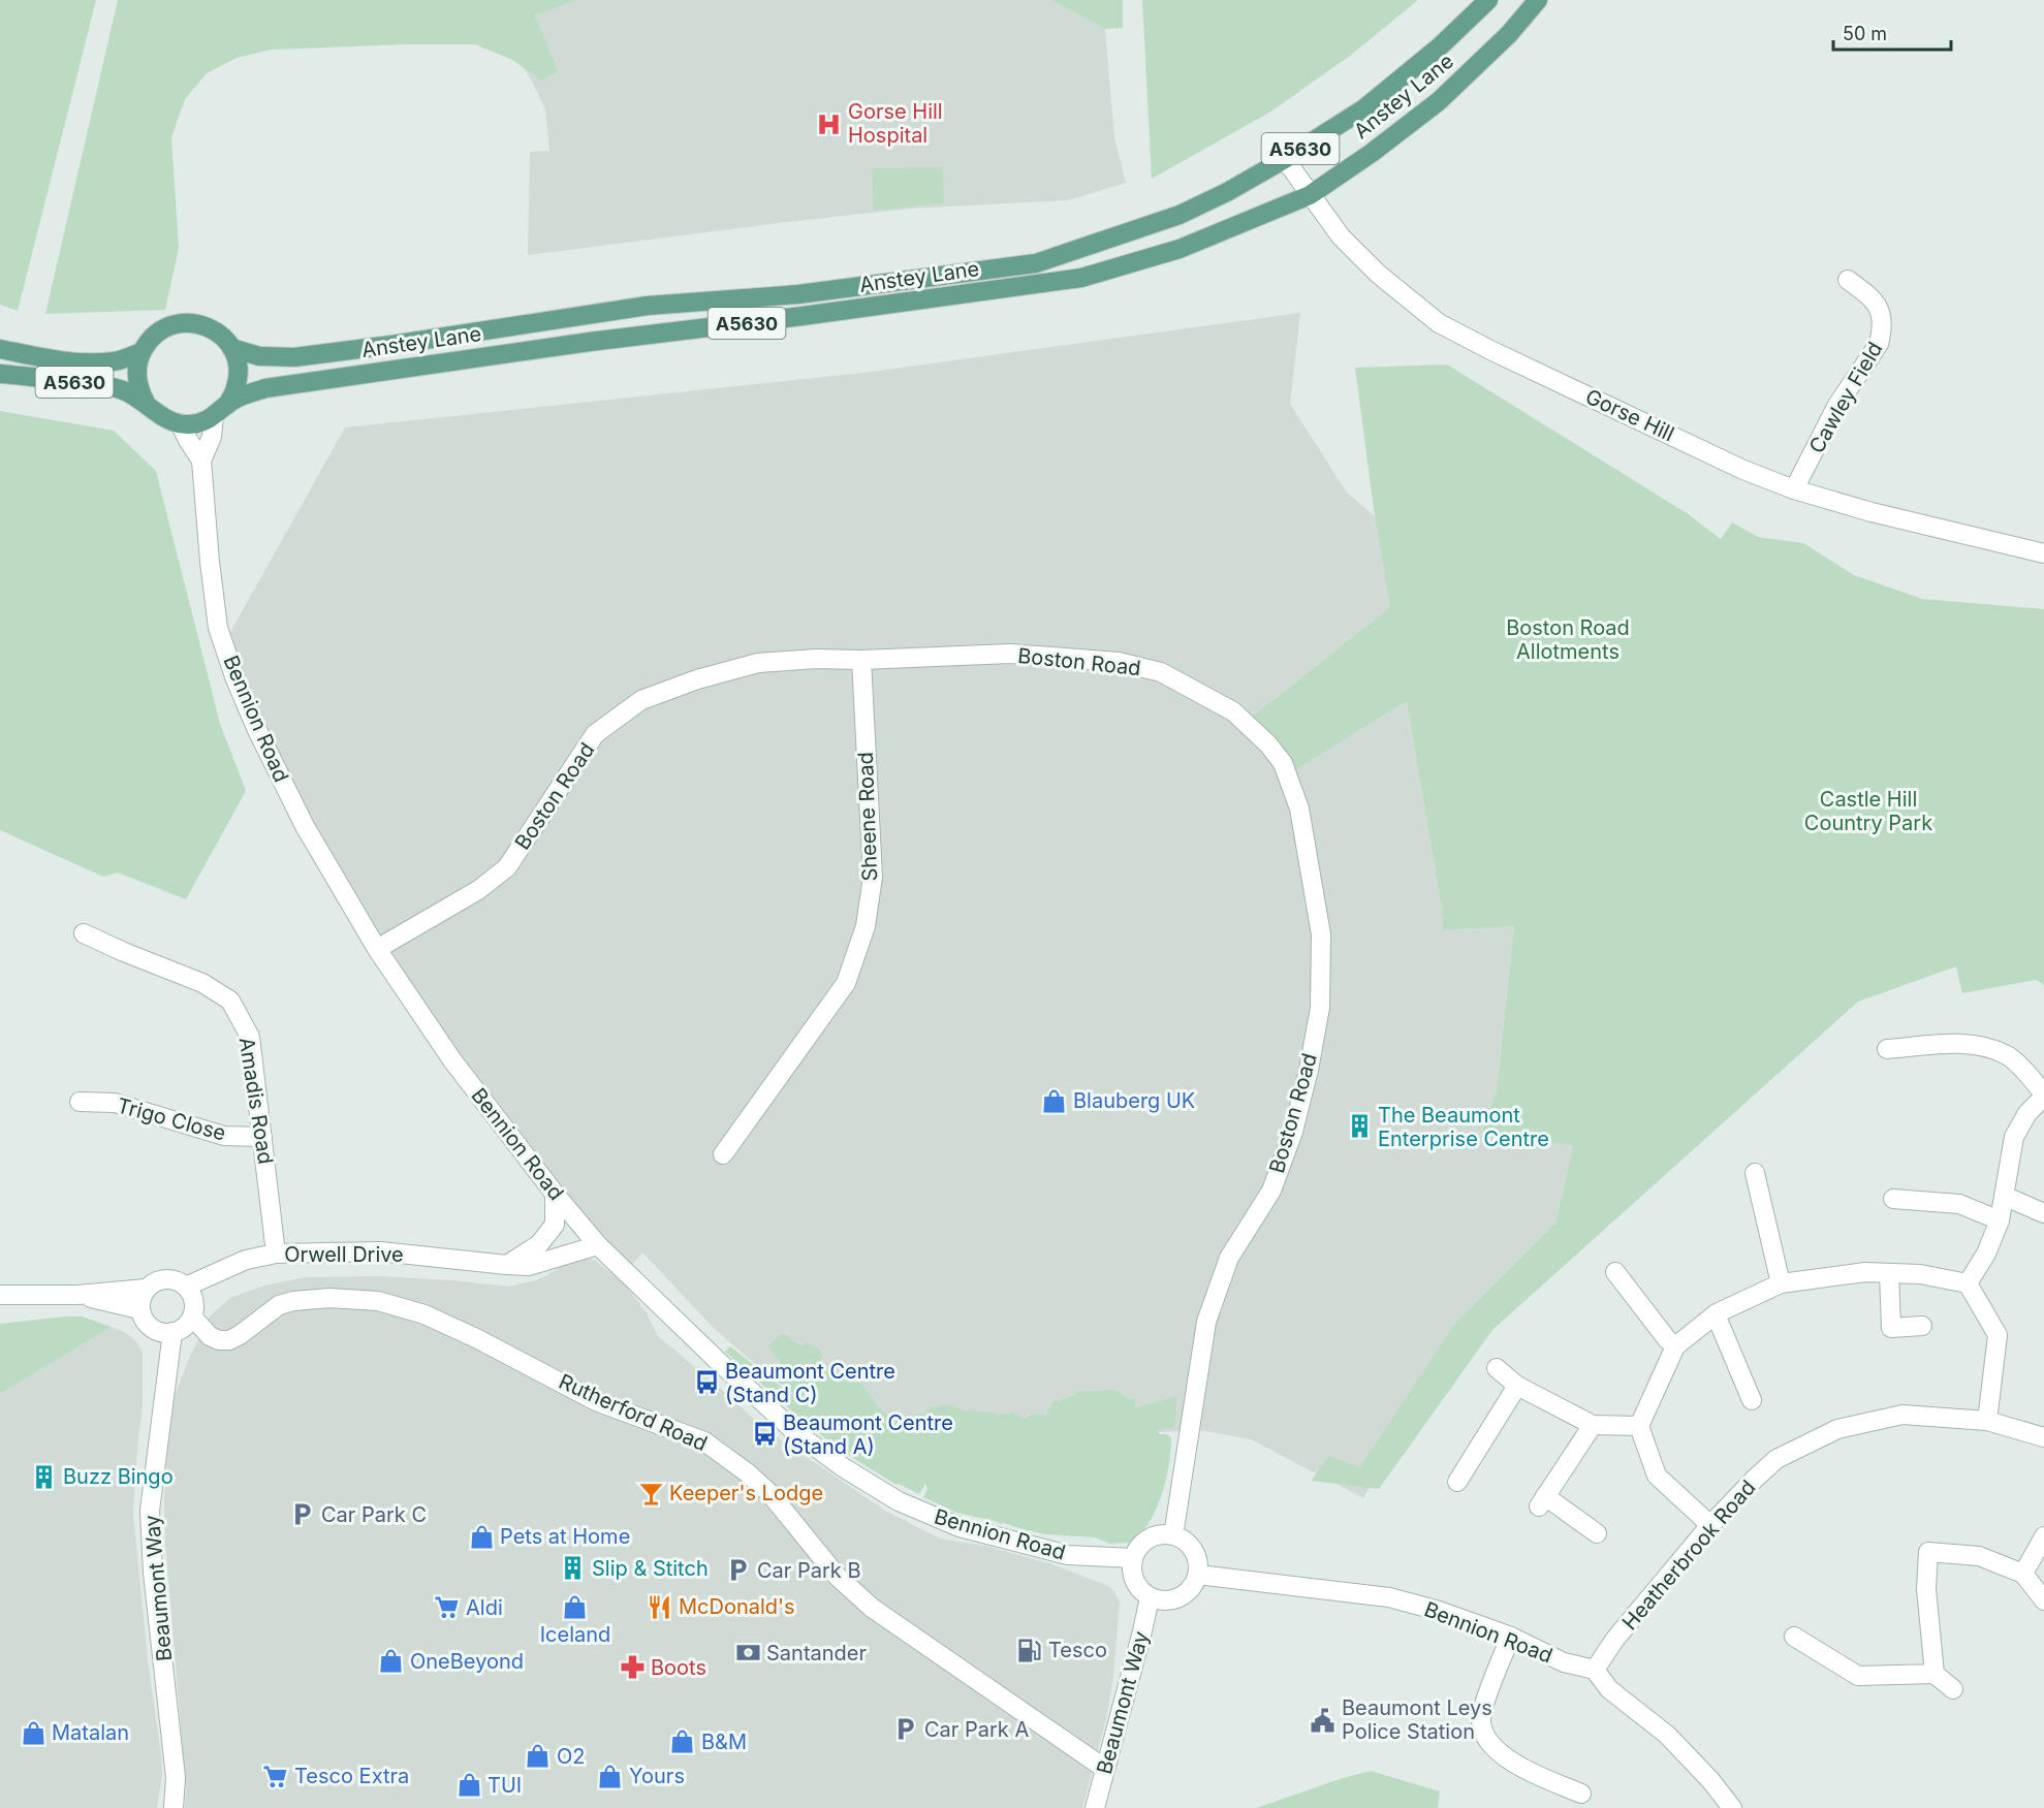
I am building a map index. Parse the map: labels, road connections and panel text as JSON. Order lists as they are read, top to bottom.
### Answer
{
  "streets": {
    "main road": ["Anstey Lane", "A5630"],
    "street": [
      "Cawley Field",
      "Gorse Hill",
      "Boston Road",
      "Bennion Road",
      "Sheene Road",
      "Amadis Road",
      "Trigo Close",
      "Orwell Drive",
      "Rutherford Road",
      "Heatherbrook Road",
      "Beaumont Way"
    ]
  },
  "crossings": [
    ["Anstey Lane", "A5630"],
    ["Anstey Lane", "Gorse Hill"],
    ["Anstey Lane", "Bennion Road"],
    ["A5630", "Bennion Road"],
    ["Cawley Field", "Gorse Hill"],
    ["Boston Road", "Bennion Road"],
    ["Boston Road", "Sheene Road"],
    ["Boston Road", "Beaumont Way"],
    ["Bennion Road", "Orwell Drive"],
    ["Bennion Road", "Heatherbrook Road"],
    ["Bennion Road", "Beaumont Way"],
    ["Amadis Road", "Trigo Close"],
    ["Amadis Road", "Orwell Drive"],
    ["Orwell Drive", "Rutherford Road"],
    ["Orwell Drive", "Beaumont Way"],
    ["Rutherford Road", "Beaumont Way"]
  ],
  "parks": ["Boston Road Allotments", "Castle Hill Country Park"],
  "places": {
    "hospital": ["Gorse Hill Hospital"],
    "shop": [
      "Blauberg UK",
      "Pets at Home",
      "Iceland",
      "OneBeyond",
      "Matalan",
      "B&M",
      "O2",
      "Yours",
      "TUI"
    ],
    "building": ["The Beaumont Enterprise Centre", "Buzz Bingo", "Slip & Stitch"],
    "bus stop": ["Beaumont Centre (Stand C)", "Beaumont Centre (Stand A)"],
    "bar": ["Keeper's Lodge"],
    "parking": ["Car Park C", "Car Park B", "Car Park A"],
    "restaurant": ["McDonald's"],
    "supermarket": ["Aldi", "Tesco Extra"],
    "fuel station": ["Tesco"],
    "bank": ["Santander"],
    "pharmacy": ["Boots"],
    "public building": ["Beaumont Leys Police Station"]
  },
  "scale_bar": "50 m"
}
